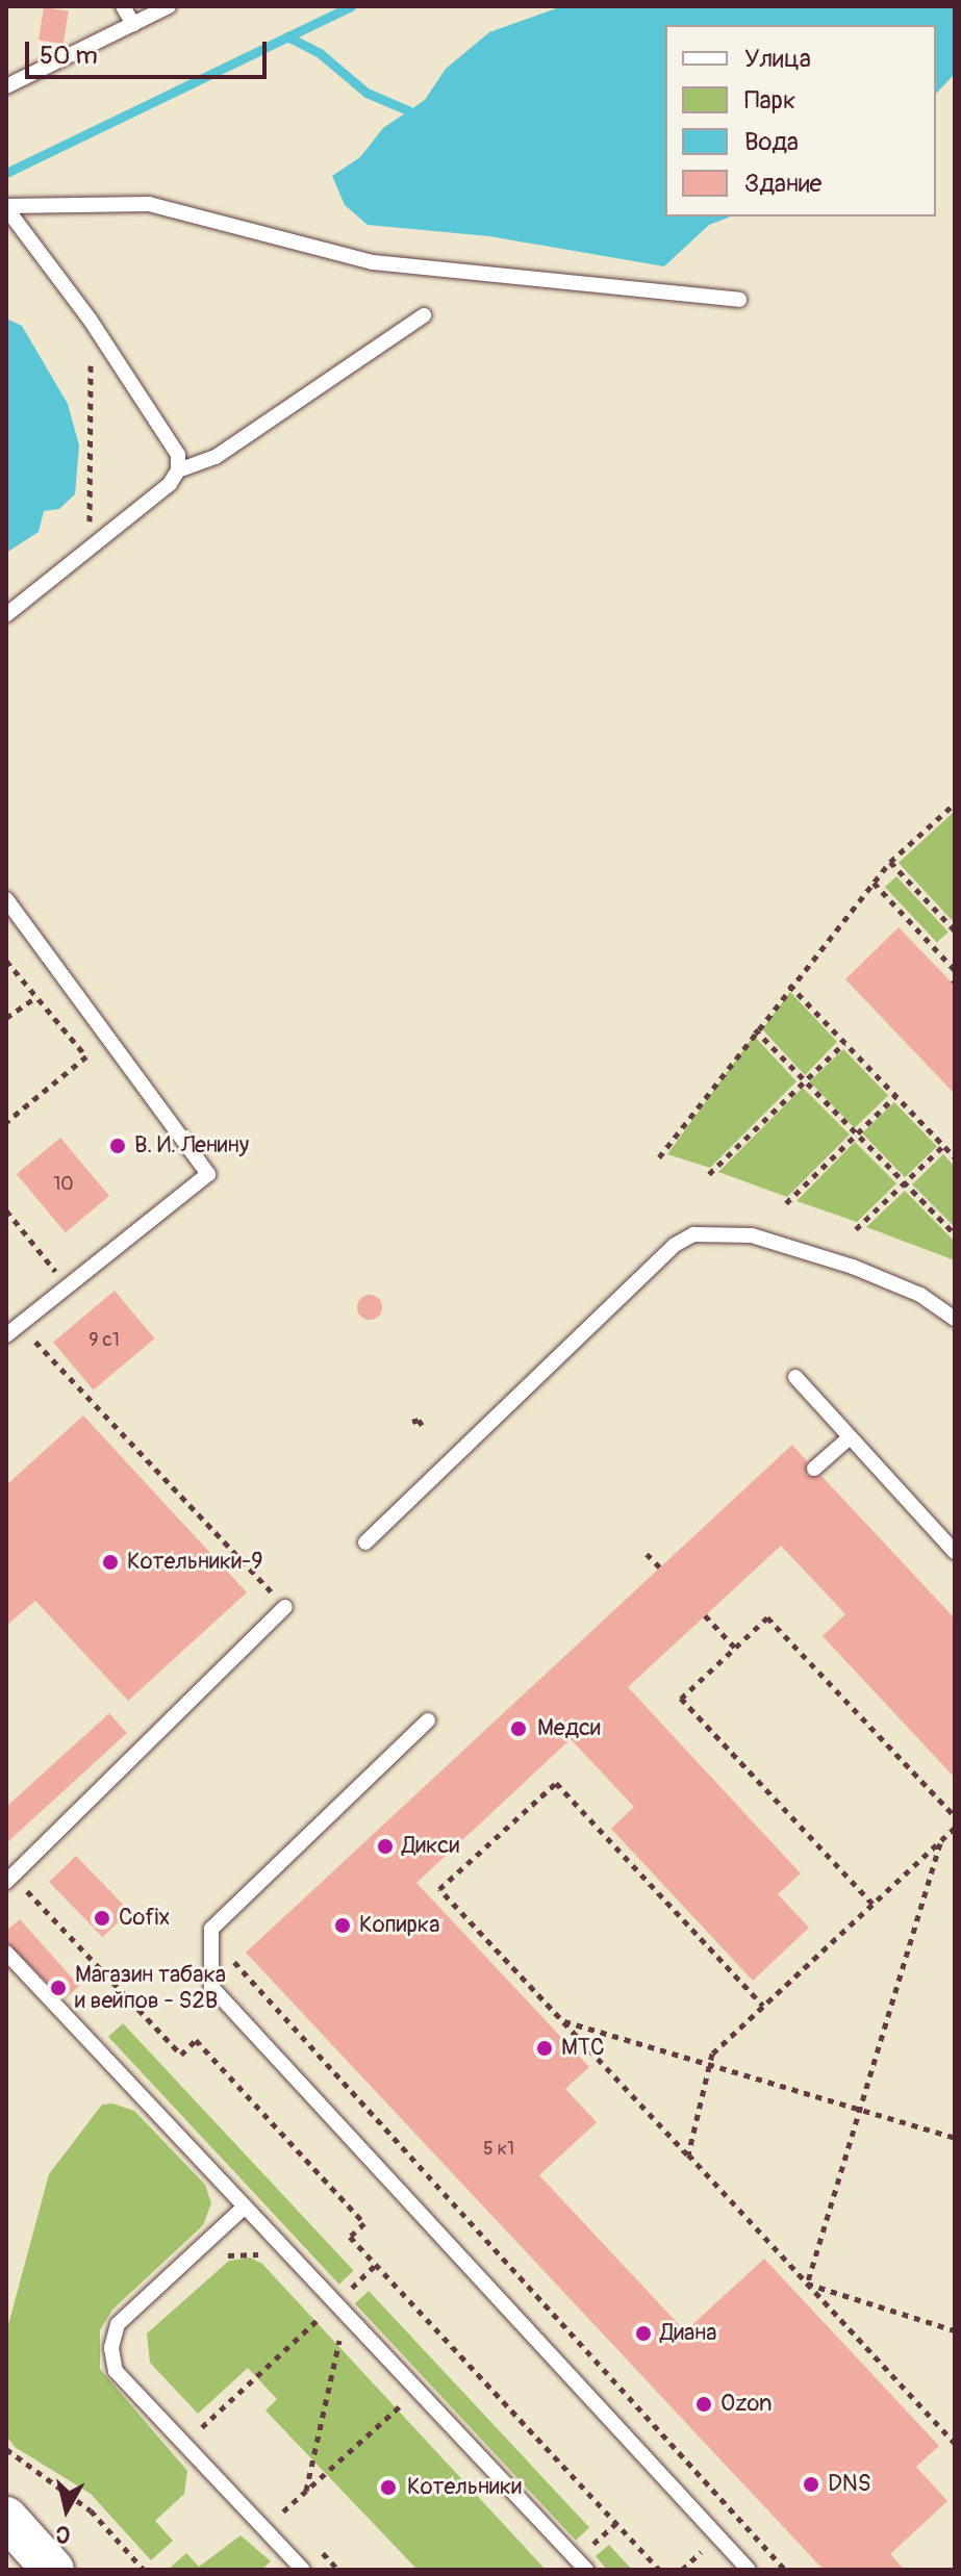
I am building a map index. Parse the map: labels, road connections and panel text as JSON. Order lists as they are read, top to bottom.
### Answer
{
  "places": [
    "В. И. Ленину",
    "Котельники-9",
    "Медси",
    "Дикси",
    "Cofix",
    "Копирка",
    "Магазин табака и вейпов - S2B",
    "МТС",
    "Диана",
    "Ozon",
    "DNS",
    "Котельники"
  ],
  "house_numbers": ["10", "9 с1", "5 к1"],
  "legend": [
    "Улица",
    "Парк",
    "Вода",
    "Здание"
  ],
  "scale_bar": "50 m",
  "north": "bottom"
}
